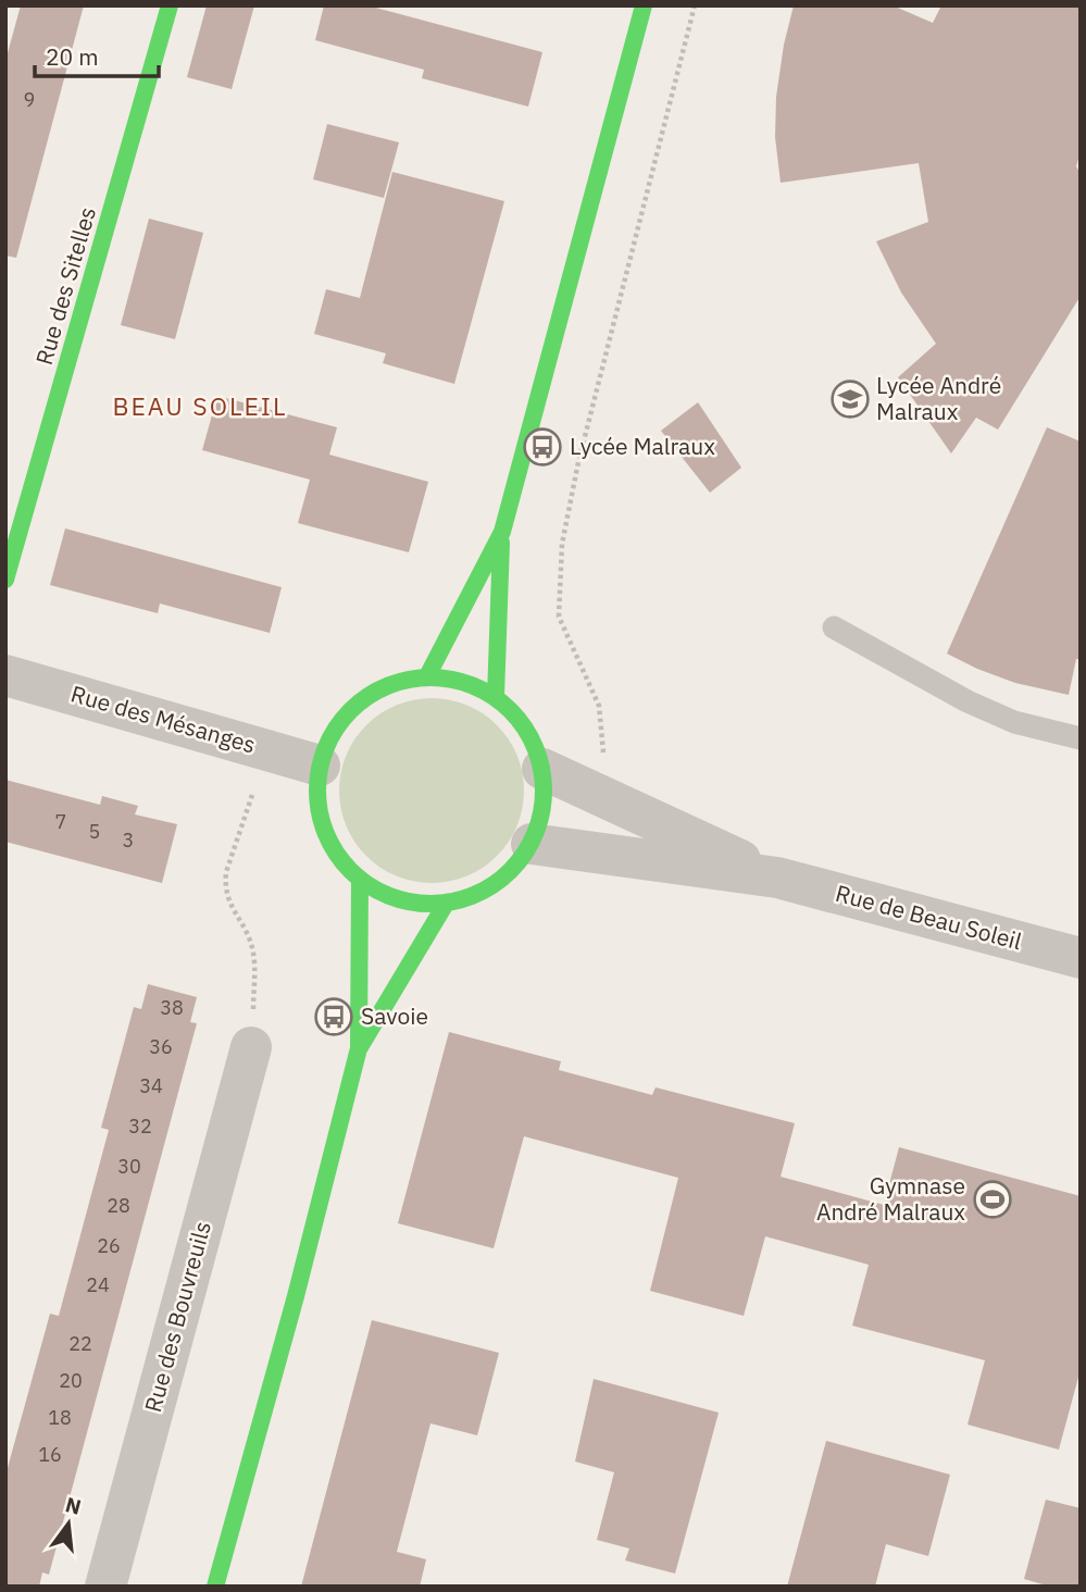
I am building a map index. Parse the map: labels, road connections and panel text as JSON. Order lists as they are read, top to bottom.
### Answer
{
  "streets": {
    "street": [
      "Rue des Sitelles",
      "Rue des Mésanges",
      "Rue de Beau Soleil",
      "Rue des Bouvreuils"
    ]
  },
  "crossings": [
    ["Rue des Mésanges", "Rue de Beau Soleil"]
  ],
  "districts": ["BEAU SOLEIL"],
  "places": {
    "school or university": ["Lycée André Malraux"],
    "bus stop": ["Lycée Malraux", "Savoie"],
    "sports": ["Gymnase André Malraux"]
  },
  "house_numbers": [
    "9",
    "7",
    "5",
    "3",
    "38",
    "36",
    "34",
    "32",
    "30",
    "28",
    "26",
    "24",
    "22",
    "20",
    "18",
    "16"
  ],
  "scale_bar": "20 m",
  "north": "top"
}
